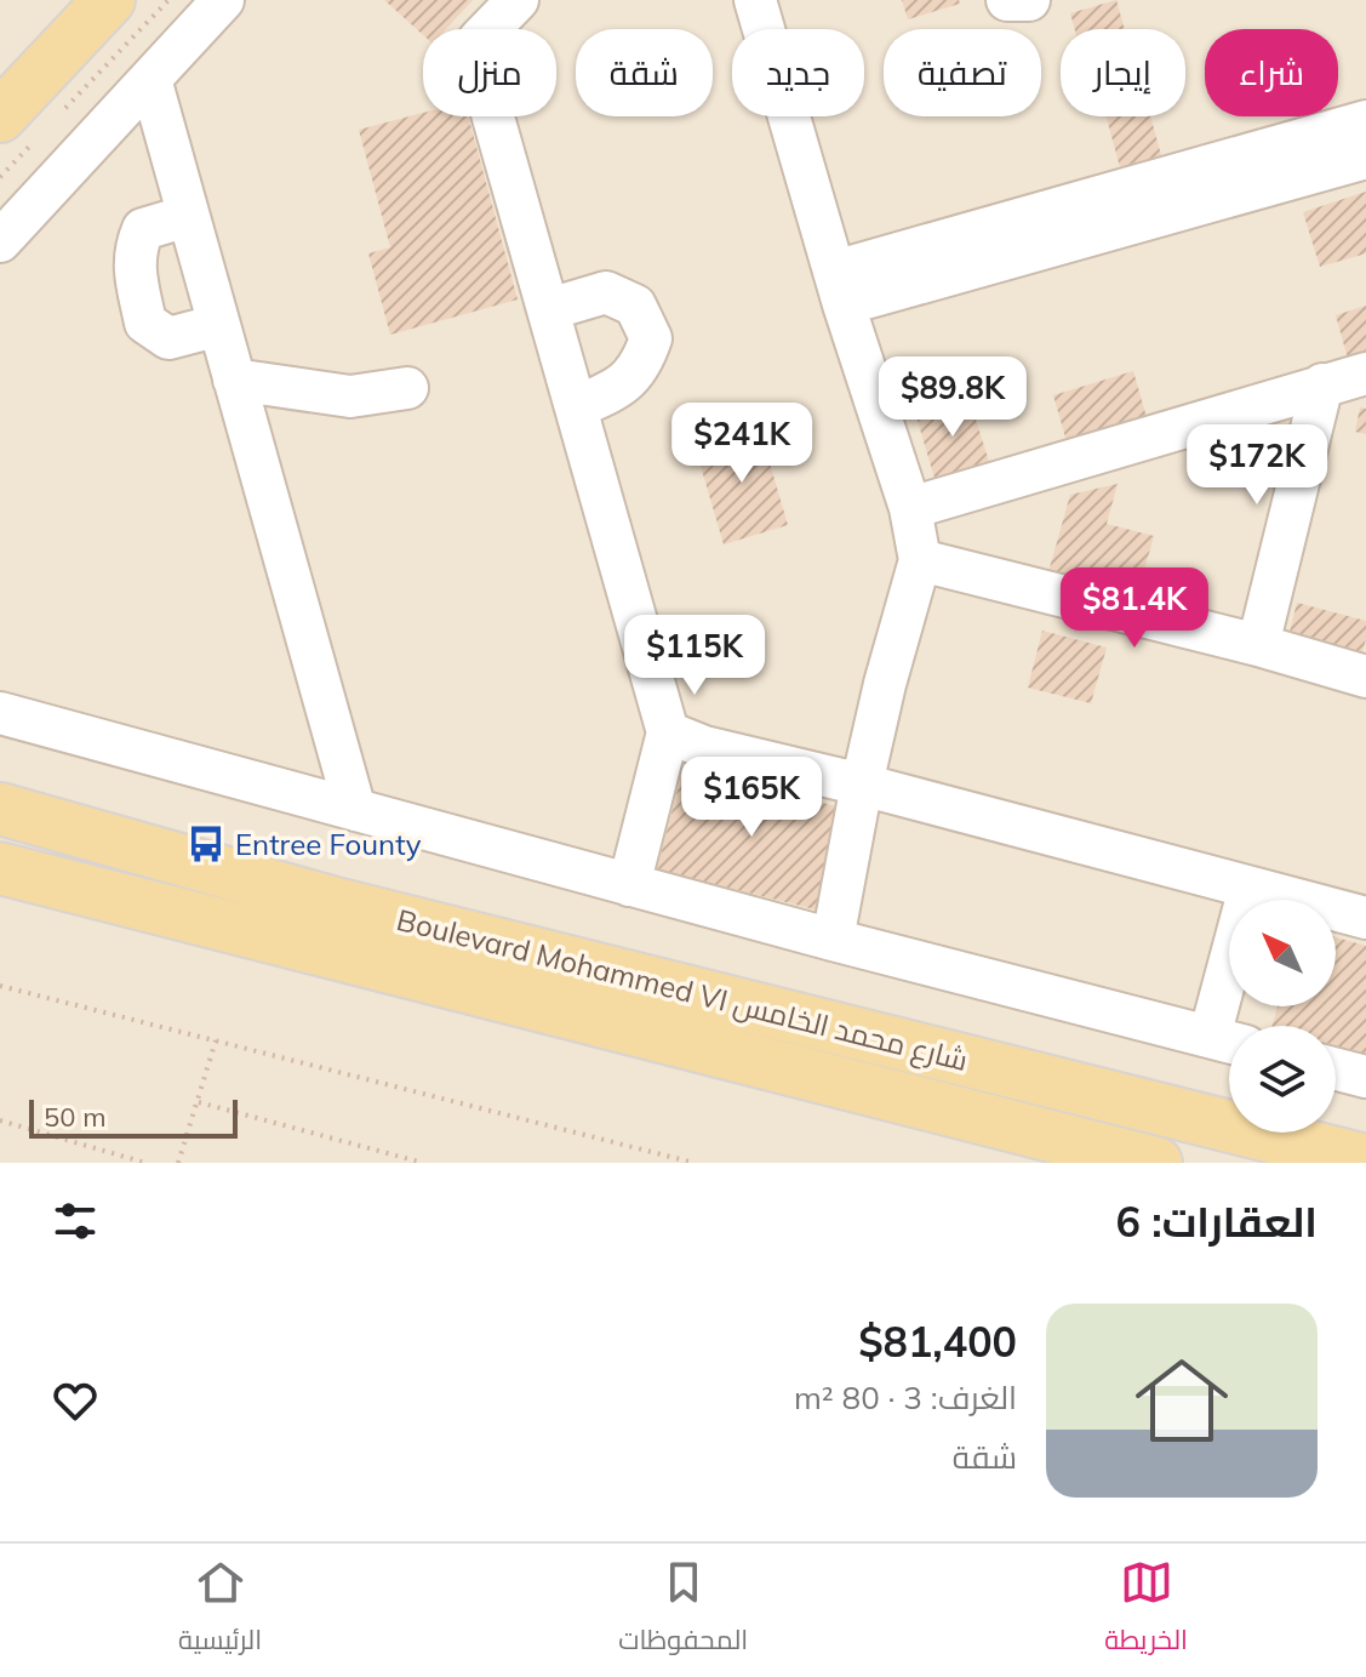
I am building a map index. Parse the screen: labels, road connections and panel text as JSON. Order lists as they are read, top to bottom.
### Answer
{
  "streets": {
    "main road": ["Boulevard Mohammed VI شارع محمد الخامس"]
  },
  "places": {
    "bus stop": ["Entree Founty"]
  },
  "scale_bar": "50 m",
  "north": "top left",
  "page": {
    "chip": [
      "شراء",
      "إيجار",
      "تصفية",
      "جديد",
      "شقة",
      "منزل"
    ],
    "price": [
      "$89.8K",
      "$241K",
      "$172K",
      "$81.4K",
      "$115K",
      "$165K"
    ],
    "scale": "50 m",
    "heading": "العقارات: 6",
    "list": [
      {
        "name": "$81,400",
        "note": "الغرف: 3 · 80 m² · شقة"
      }
    ],
    "tabs": ["الخريطة", "المحفوظات", "الرئيسية"]
  }
}
